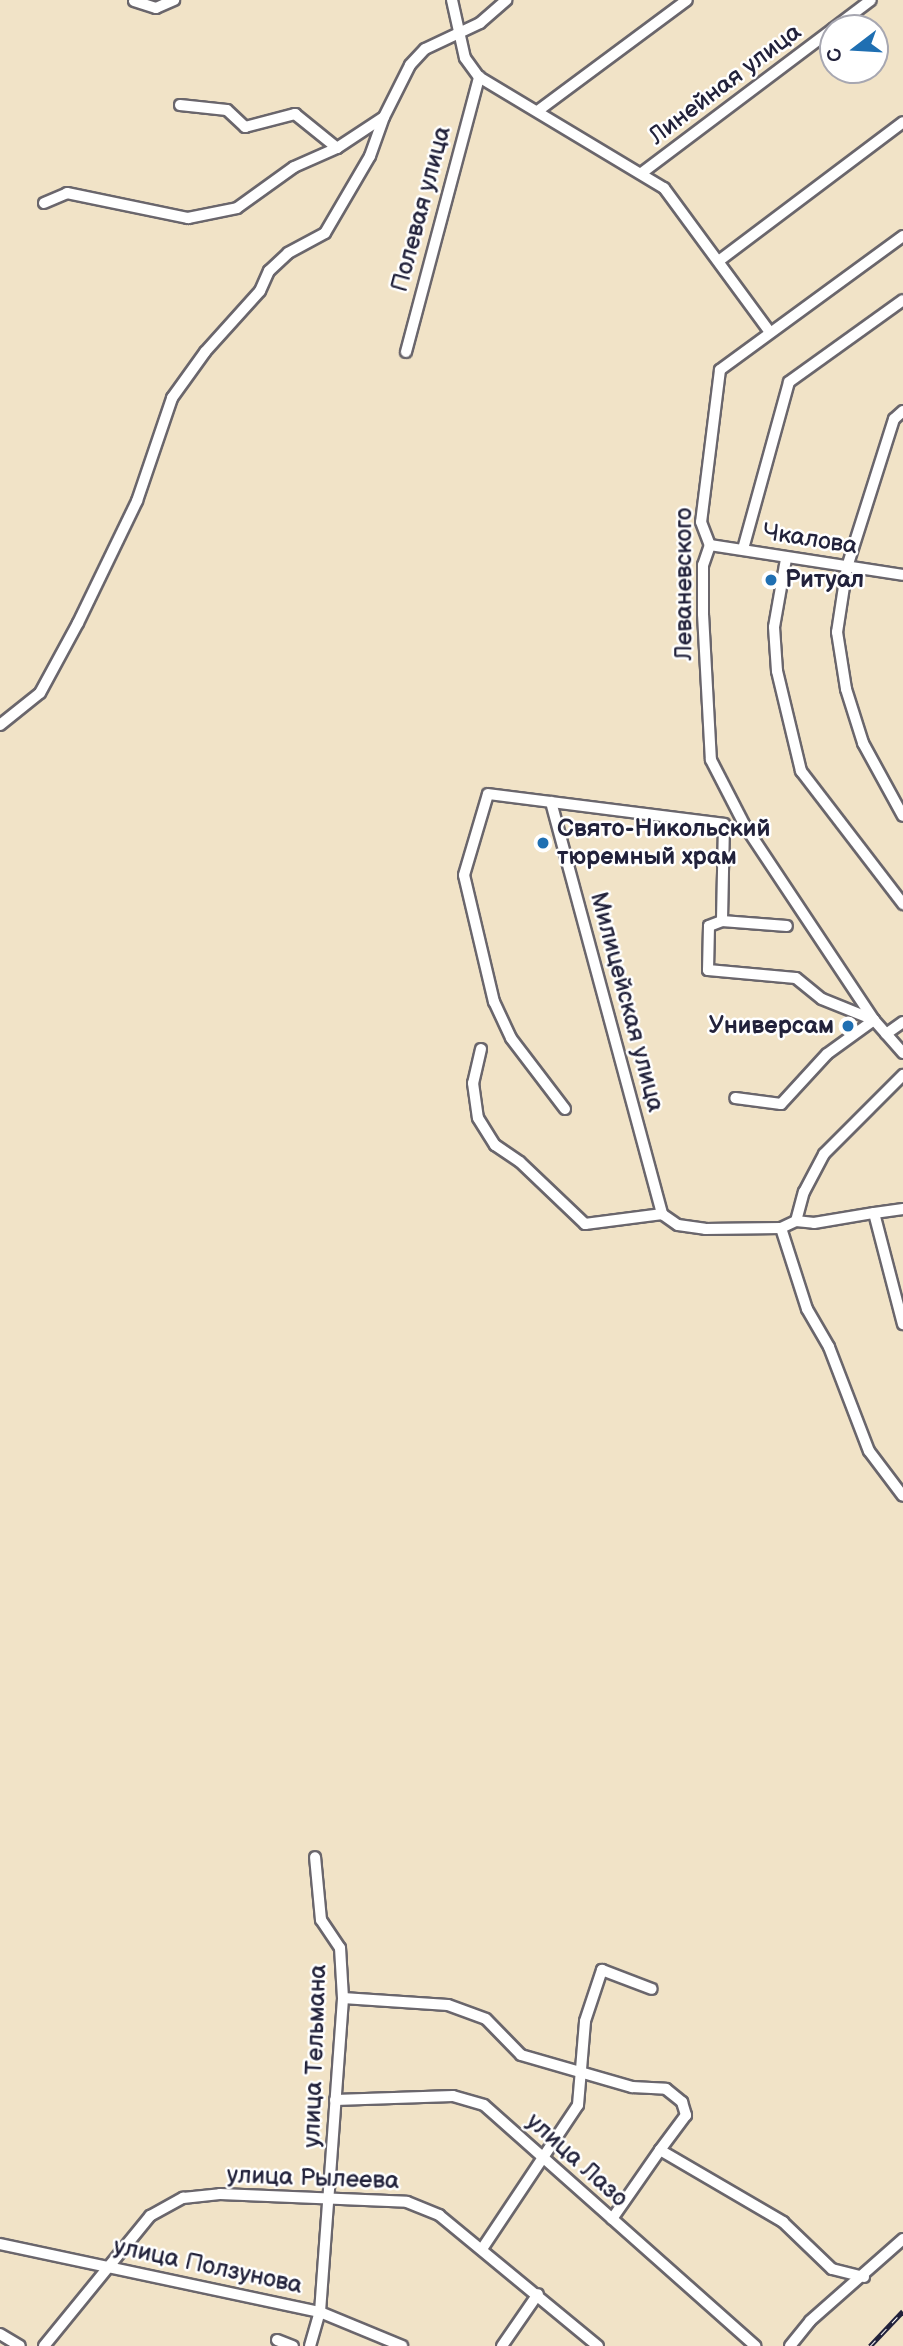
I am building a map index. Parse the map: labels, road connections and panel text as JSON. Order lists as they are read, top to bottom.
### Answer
{
  "streets": {
    "street": [
      "Линейная улица",
      "Полевая улица",
      "Чкалова",
      "Леваневского",
      "Милицейская улица",
      "улица Тельмана",
      "улица Лазо",
      "улица Рылеева",
      "улица Ползунова"
    ]
  },
  "crossings": [
    ["Чкалова", "Леваневского"],
    ["Леваневского", "Милицейская улица"],
    ["улица Тельмана", "улица Лазо"],
    ["улица Тельмана", "улица Рылеева"],
    ["улица Тельмана", "улица Ползунова"],
    ["улица Рылеева", "улица Ползунова"]
  ],
  "places": ["Ритуал", "Свято-Никольский тюремный храм", "Универсам"],
  "north": "left"
}
